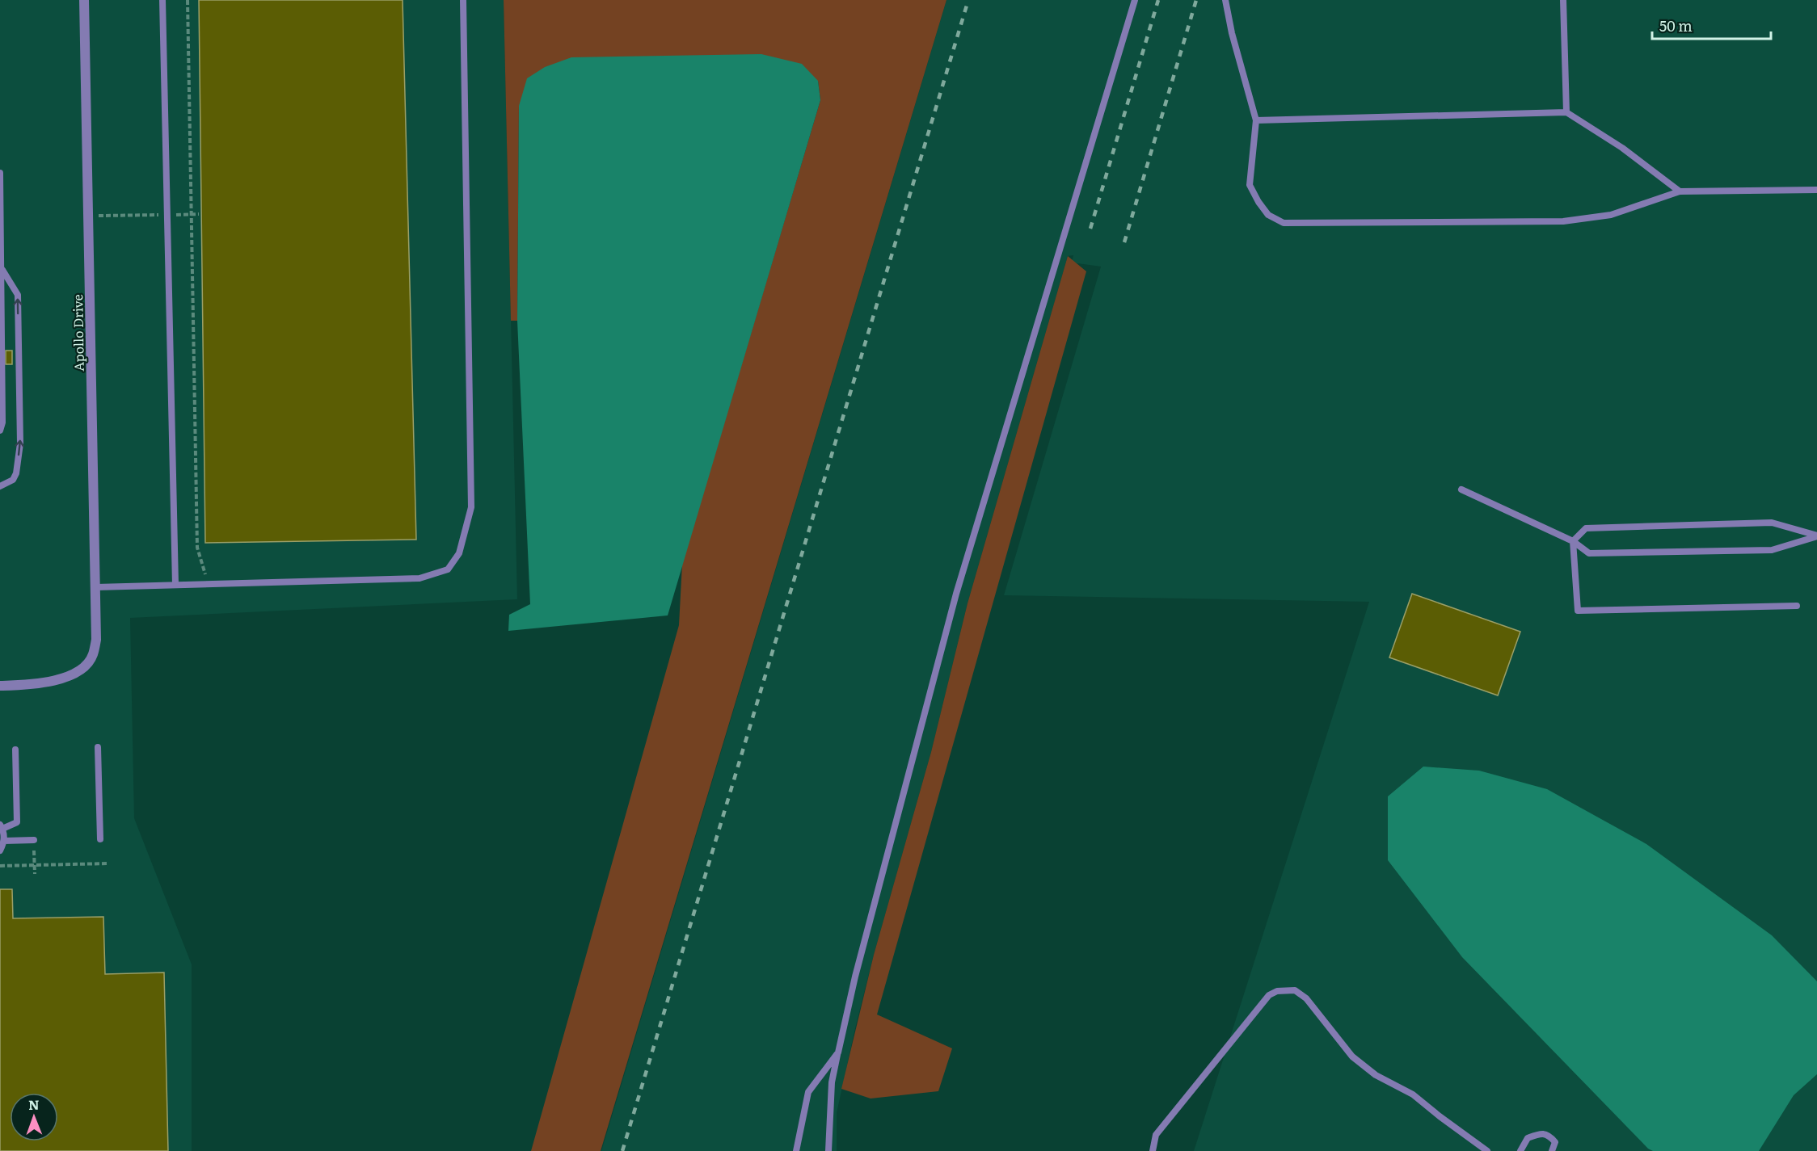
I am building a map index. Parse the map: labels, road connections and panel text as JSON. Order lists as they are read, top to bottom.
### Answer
{
  "streets": {
    "street": ["Apollo Drive"]
  },
  "scale_bar": "50 m",
  "north": "top"
}
